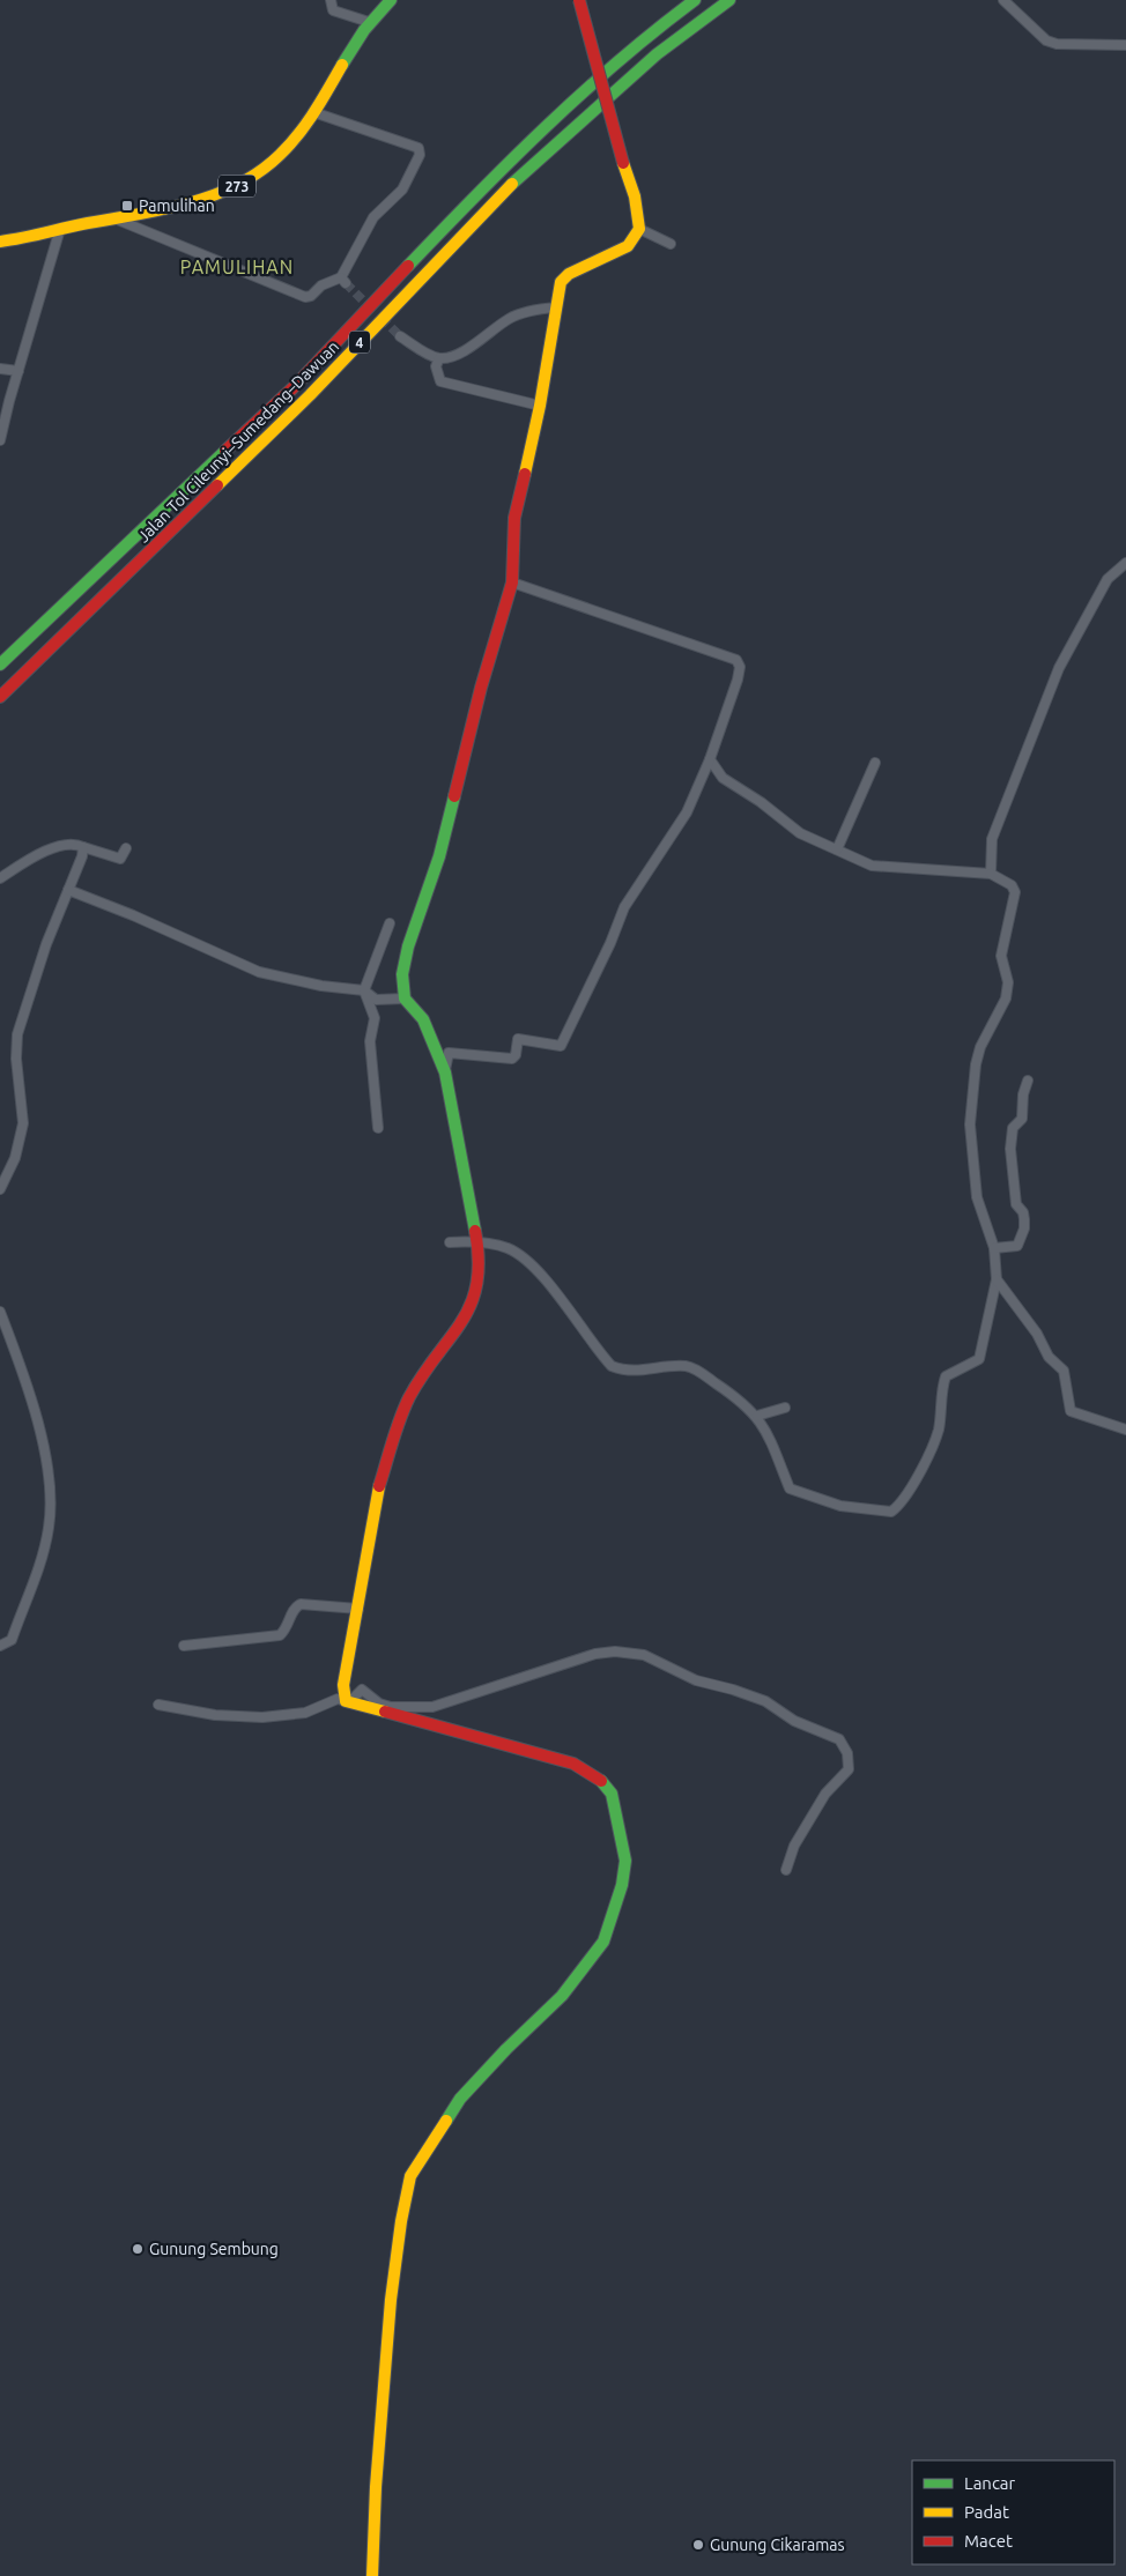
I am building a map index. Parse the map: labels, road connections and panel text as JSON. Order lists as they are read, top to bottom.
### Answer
{
  "streets": {
    "main road": ["273", "4", "Jalan Tol Cileunyi–Sumedang–Dawuan"]
  },
  "districts": ["PAMULIHAN"],
  "places": {
    "transit": ["Pamulihan"],
    "other": ["Gunung Sembung", "Gunung Cikaramas"]
  },
  "legend": ["Lancar", "Padat", "Macet"]
}
